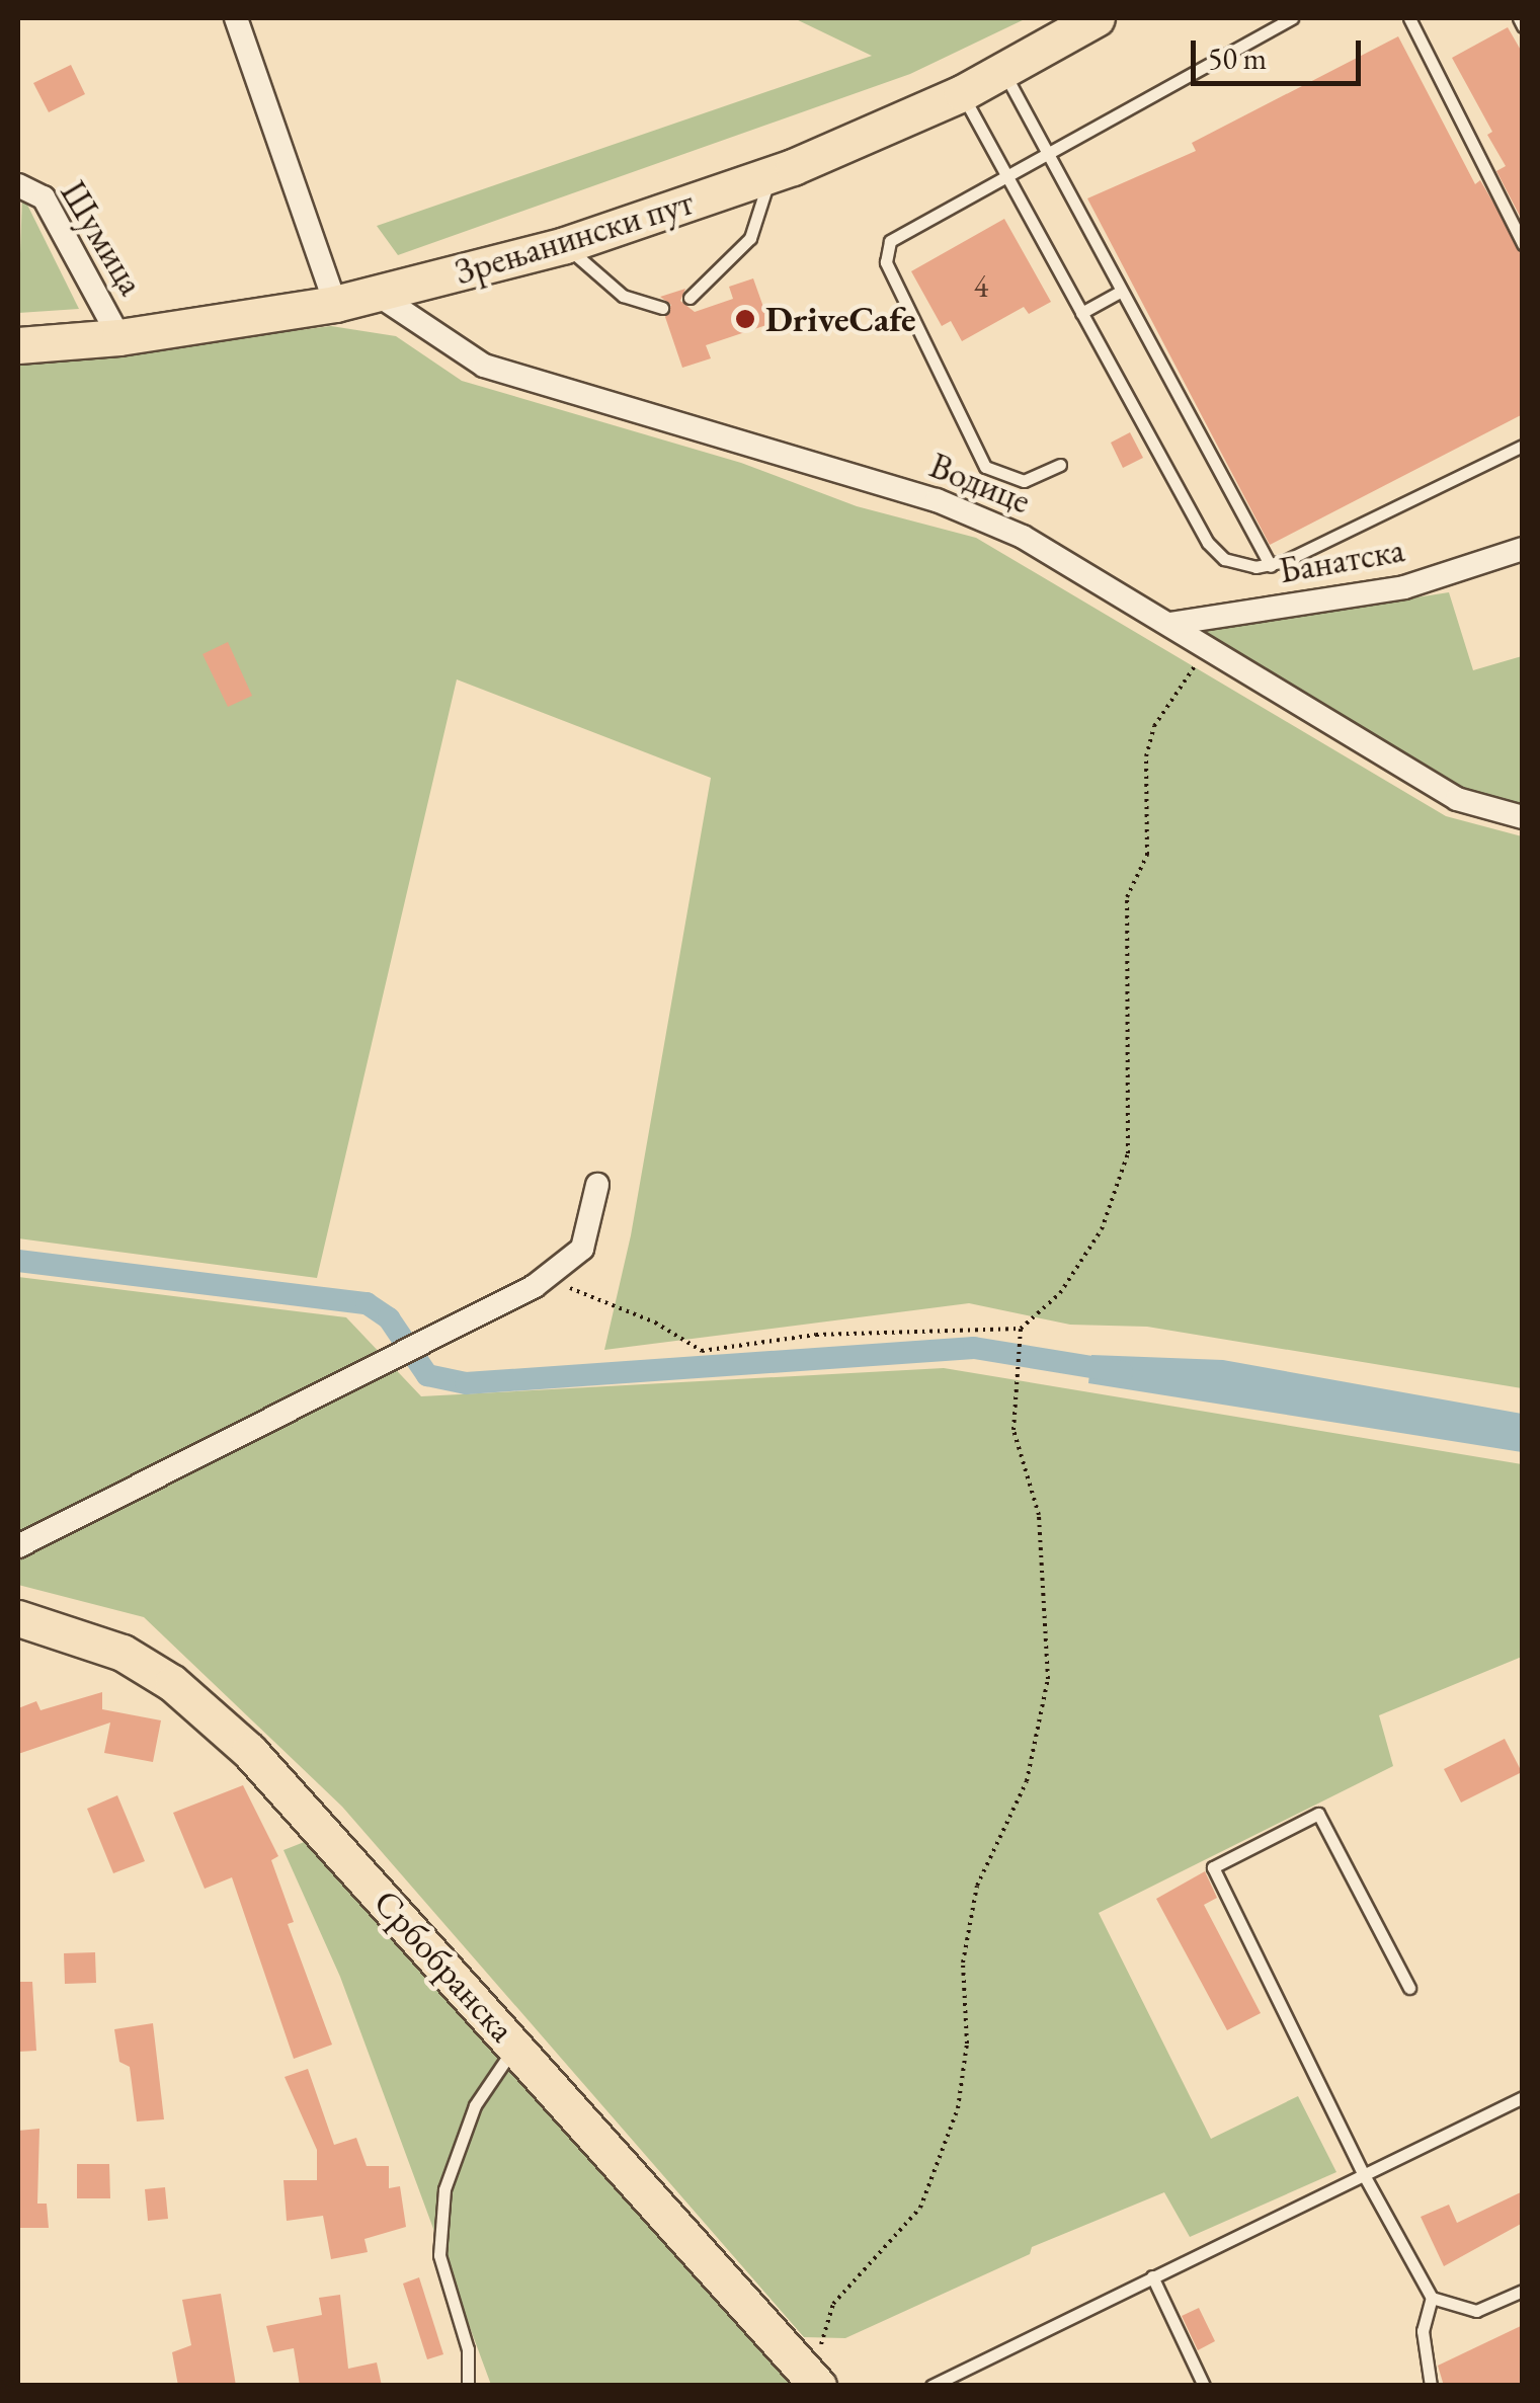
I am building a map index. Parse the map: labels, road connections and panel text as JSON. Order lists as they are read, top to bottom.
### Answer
{
  "streets": {
    "main road": ["Зрењанински пут", "Србобранска"],
    "street": ["Шумица", "Водице", "Банатска"]
  },
  "crossings": [
    ["Зрењанински пут", "Шумица"],
    ["Зрењанински пут", "Водице"],
    ["Водице", "Банатска"]
  ],
  "places": ["DriveCafe"],
  "house_numbers": ["4"],
  "scale_bar": "50 m"
}
